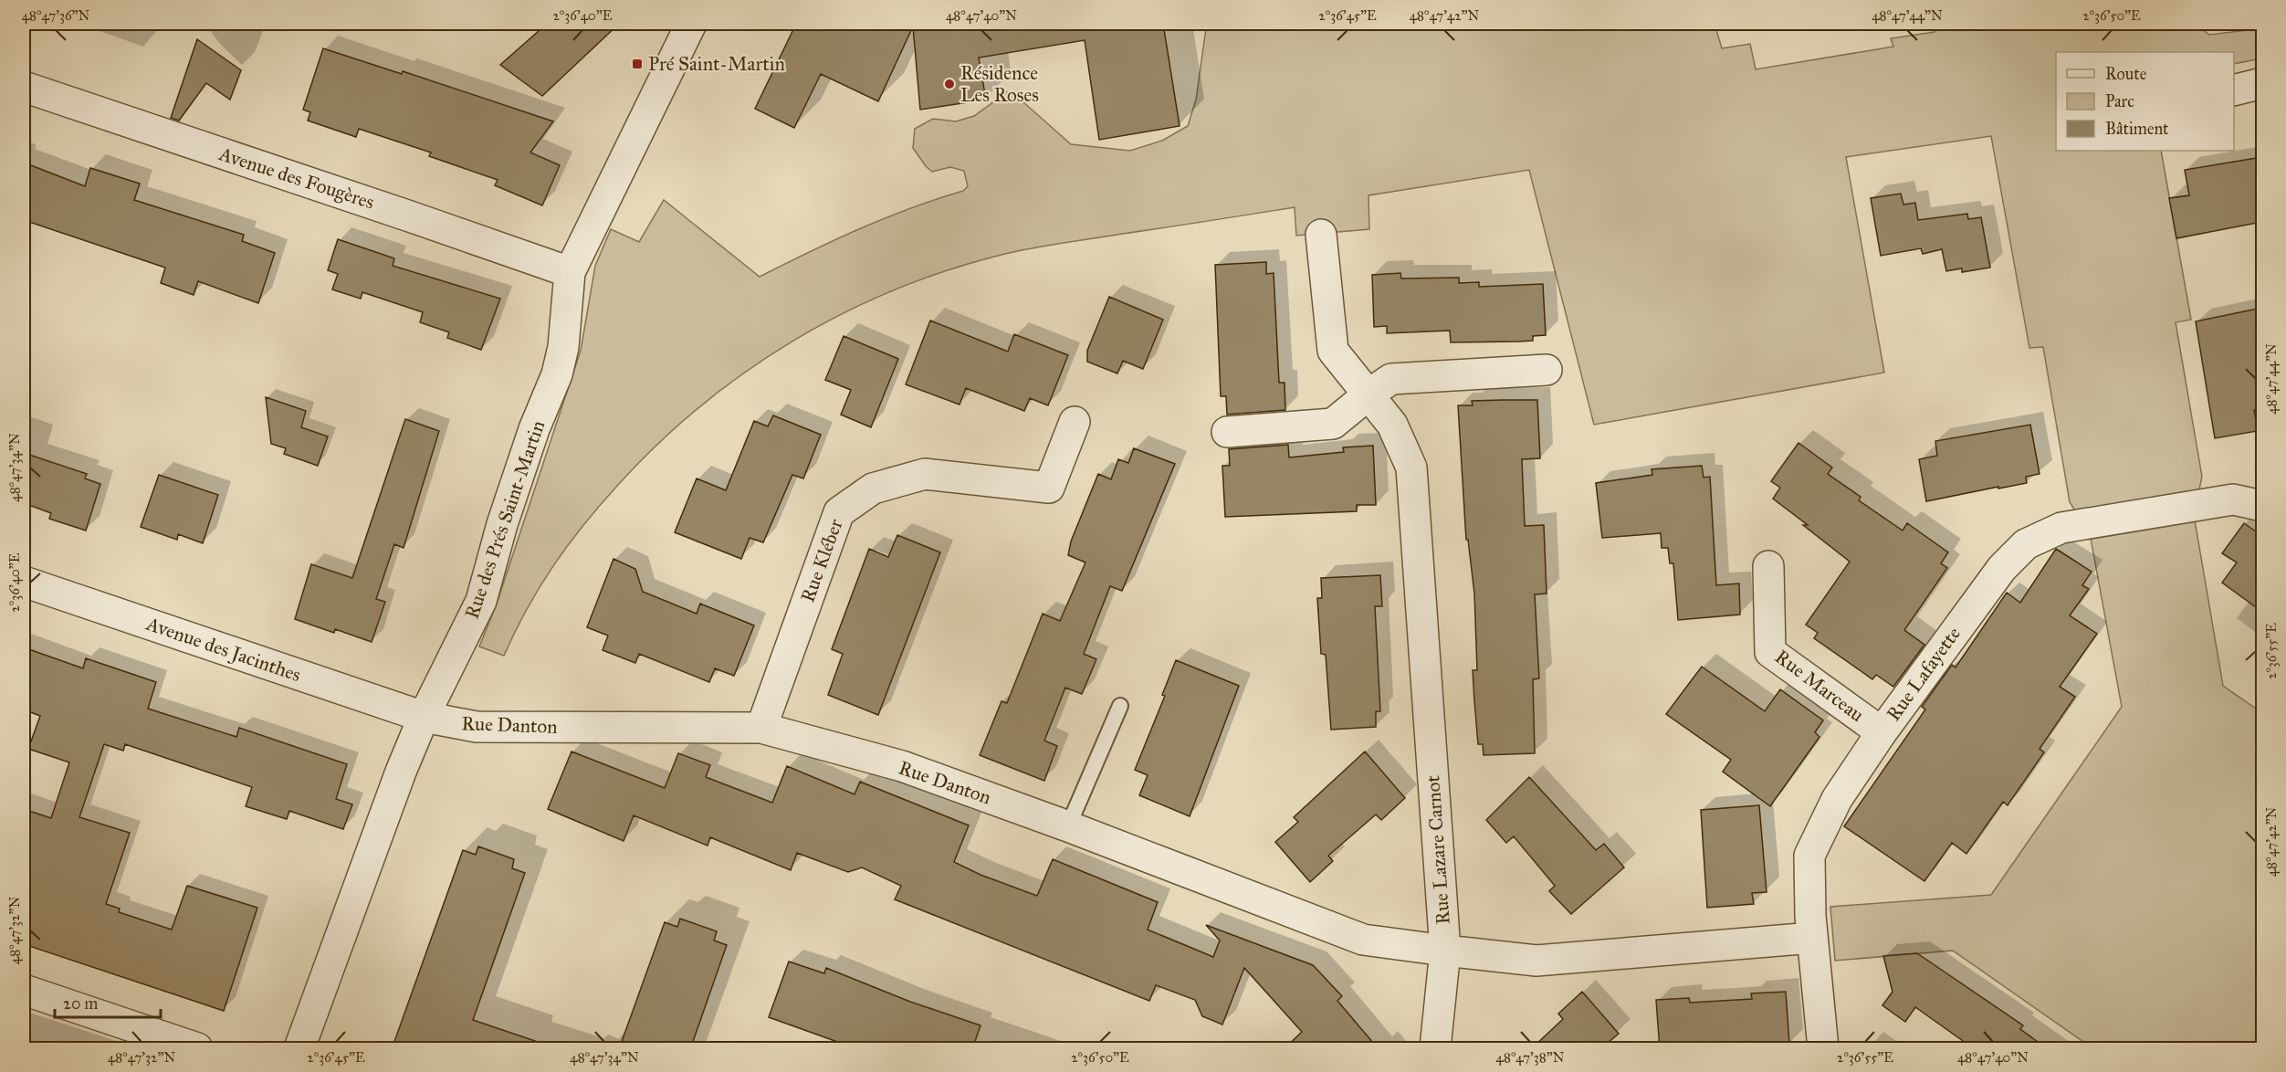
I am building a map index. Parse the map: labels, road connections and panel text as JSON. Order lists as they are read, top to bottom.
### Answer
{
  "streets": {
    "street": [
      "Avenue des Fougères",
      "Rue des Prés Saint-Martin",
      "Rue Kléber",
      "Avenue des Jacinthes",
      "Rue Lafayette",
      "Rue Marceau",
      "Rue Danton",
      "Rue Lazare Carnot"
    ]
  },
  "crossings": [
    ["Avenue des Fougères", "Rue des Prés Saint-Martin"],
    ["Rue des Prés Saint-Martin", "Avenue des Jacinthes"],
    ["Rue des Prés Saint-Martin", "Rue Danton"],
    ["Rue Kléber", "Rue Danton"],
    ["Avenue des Jacinthes", "Rue Danton"],
    ["Rue Lafayette", "Rue Marceau"],
    ["Rue Lafayette", "Rue Lazare Carnot"],
    ["Rue Danton", "Rue Lazare Carnot"]
  ],
  "places": {
    "transit": ["Pré Saint-Martin"],
    "other": ["Résidence Les Roses"]
  },
  "legend": ["Route", "Parc", "Bâtiment"],
  "scale_bar": "20 m",
  "coordinates": [
    "48°47'36\"N",
    "2°36'40\"E",
    "48°47'40\"N",
    "2°36'45\"E",
    "48°47'42\"N",
    "48°47'44\"N",
    "2°36'50\"E",
    "48°47'34\"N",
    "2°36'55\"E",
    "48°47'32\"N",
    "48°47'38\"N"
  ]
}
